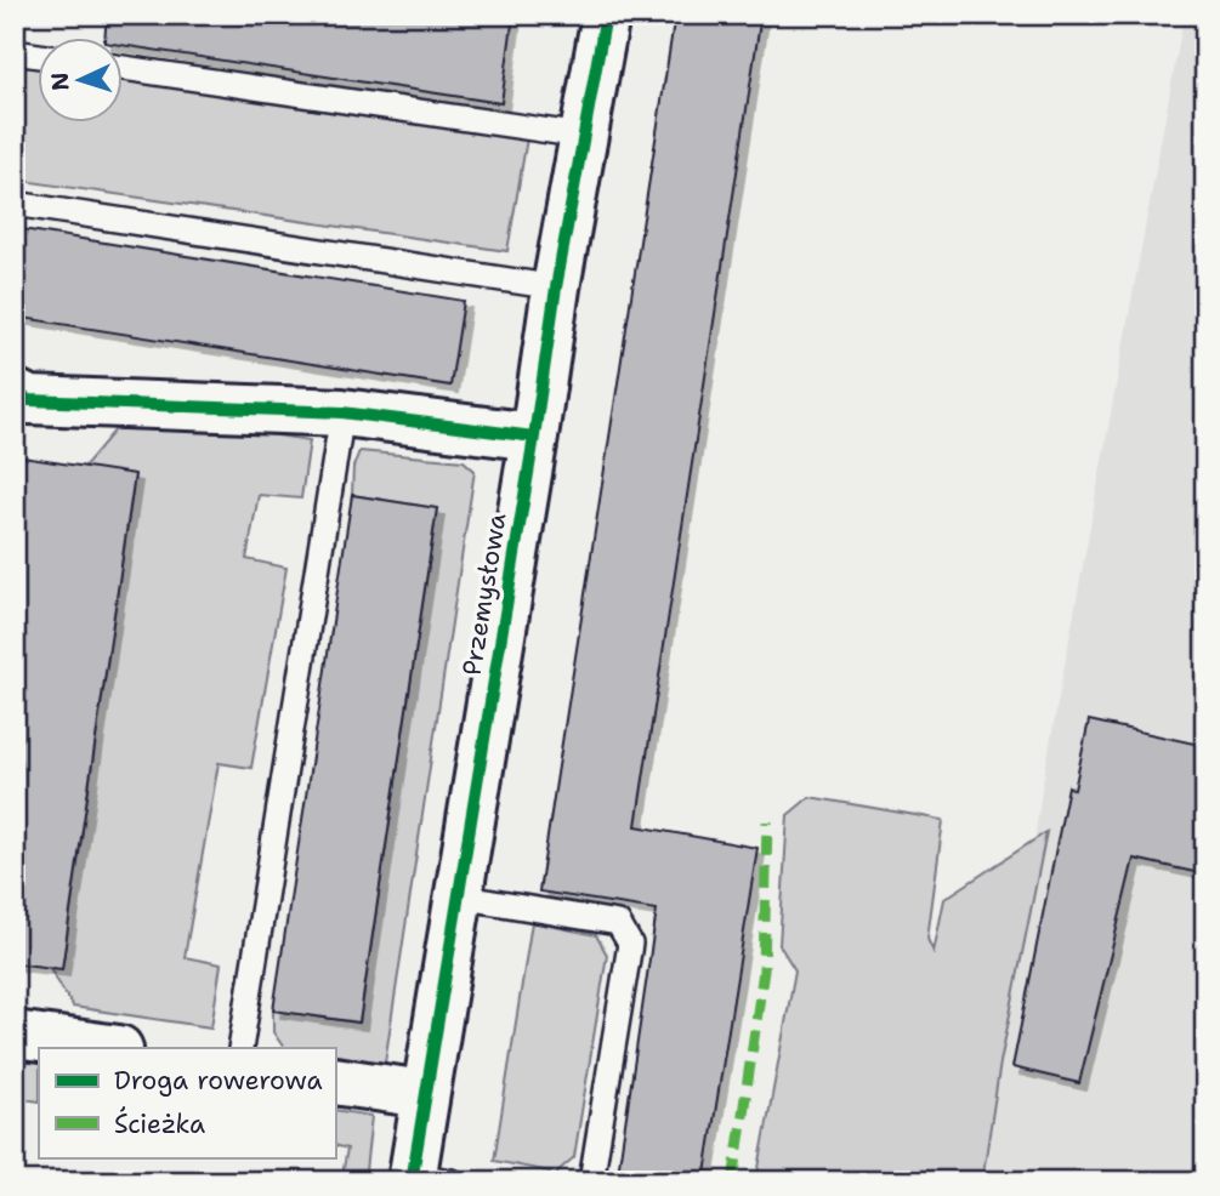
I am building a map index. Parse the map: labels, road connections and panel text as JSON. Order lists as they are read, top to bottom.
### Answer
{
  "streets": {
    "street": ["Przemysłowa"]
  },
  "legend": ["Droga rowerowa", "Ścieżka"],
  "north": "left"
}
